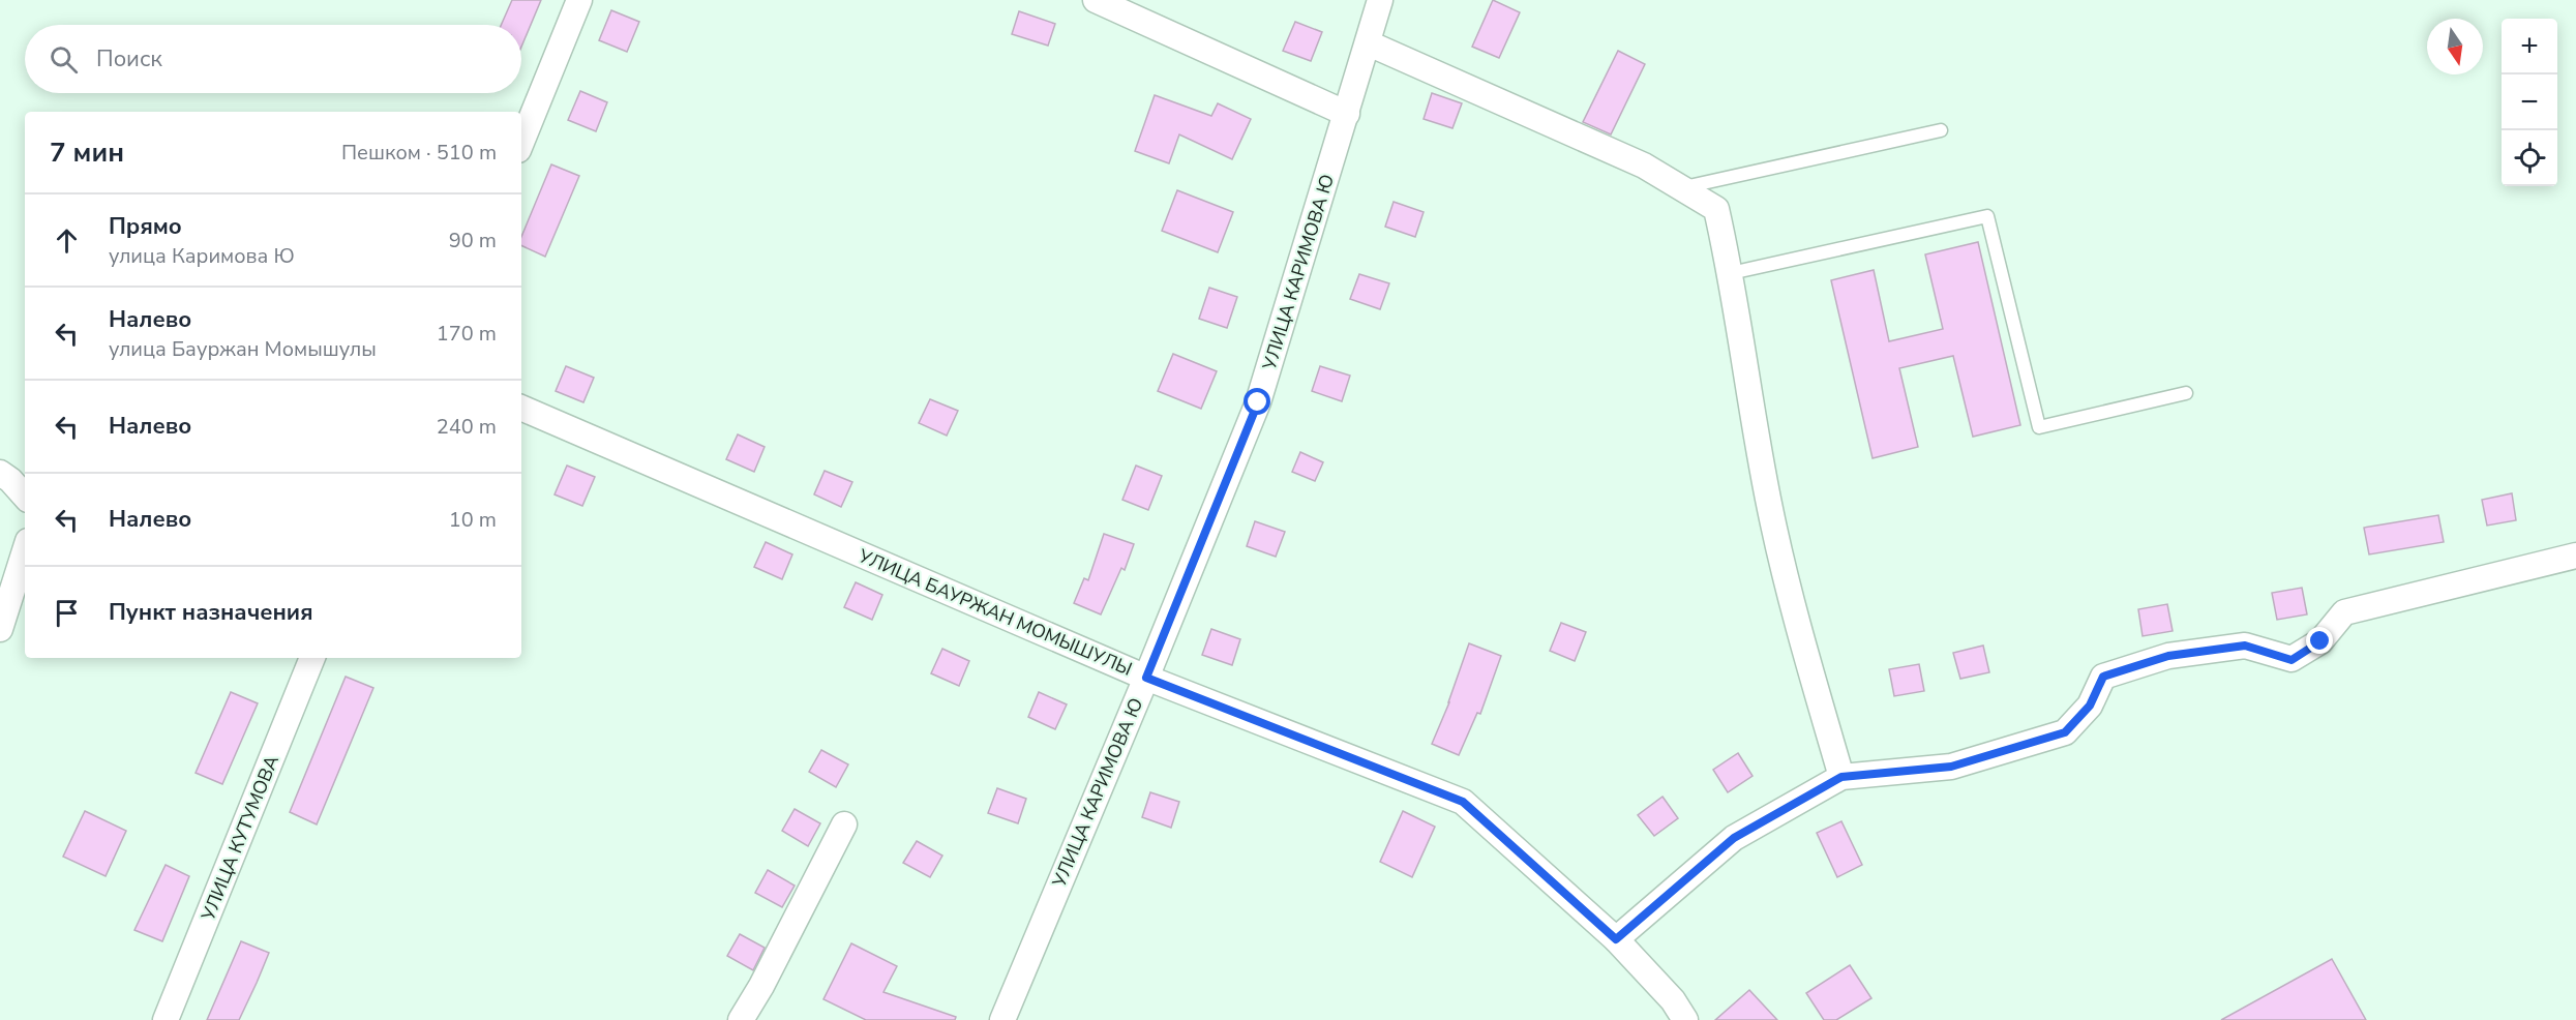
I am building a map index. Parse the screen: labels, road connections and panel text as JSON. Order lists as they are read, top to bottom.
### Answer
{
  "streets": {
    "street": ["УЛИЦА КАРИМОВА Ю", "УЛИЦА БАУРЖАН МОМЫШУЛЫ", "УЛИЦА КУТУМОВА"]
  },
  "crossings": [
    ["УЛИЦА КАРИМОВА Ю", "УЛИЦА БАУРЖАН МОМЫШУЛЫ"]
  ],
  "north": "bottom",
  "page": {
    "map_buttons": ["+", "−"],
    "search": "Поиск",
    "heading": ["7 мин", "Пешком · 510 m"],
    "list": [
      ["Прямо", "улица Каримова Ю", "90 m"],
      ["Налево", "улица Бауржан Момышулы", "170 m"],
      ["Налево", "240 m"],
      ["Налево", "10 m"],
      "Пункт назначения"
    ]
  }
}
